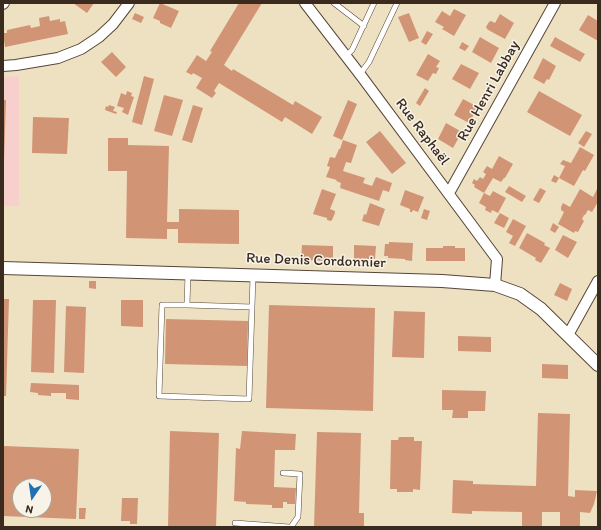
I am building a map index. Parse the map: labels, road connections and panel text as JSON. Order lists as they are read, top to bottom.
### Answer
{
  "streets": {
    "street": ["Rue Henri Labbay", "Rue Raphaël", "Rue Denis Cordonnier"]
  },
  "crossings": [
    ["Rue Henri Labbay", "Rue Raphaël"],
    ["Rue Raphaël", "Rue Denis Cordonnier"]
  ],
  "north": "bottom"
}
